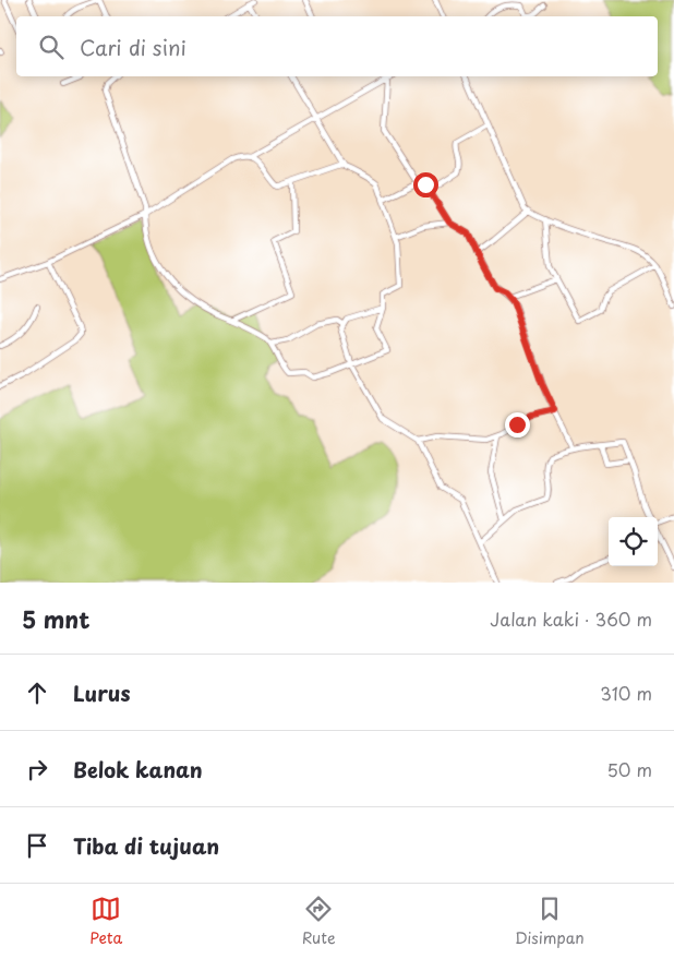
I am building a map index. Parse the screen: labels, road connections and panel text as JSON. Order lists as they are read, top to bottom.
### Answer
{
  "page": {
    "search": "Cari di sini",
    "heading": ["5 mnt", "Jalan kaki · 360 m"],
    "list": [
      ["Lurus", "310 m"],
      ["Belok kanan", "50 m"],
      "Tiba di tujuan"
    ],
    "nav": ["Peta", "Rute", "Disimpan"]
  }
}
